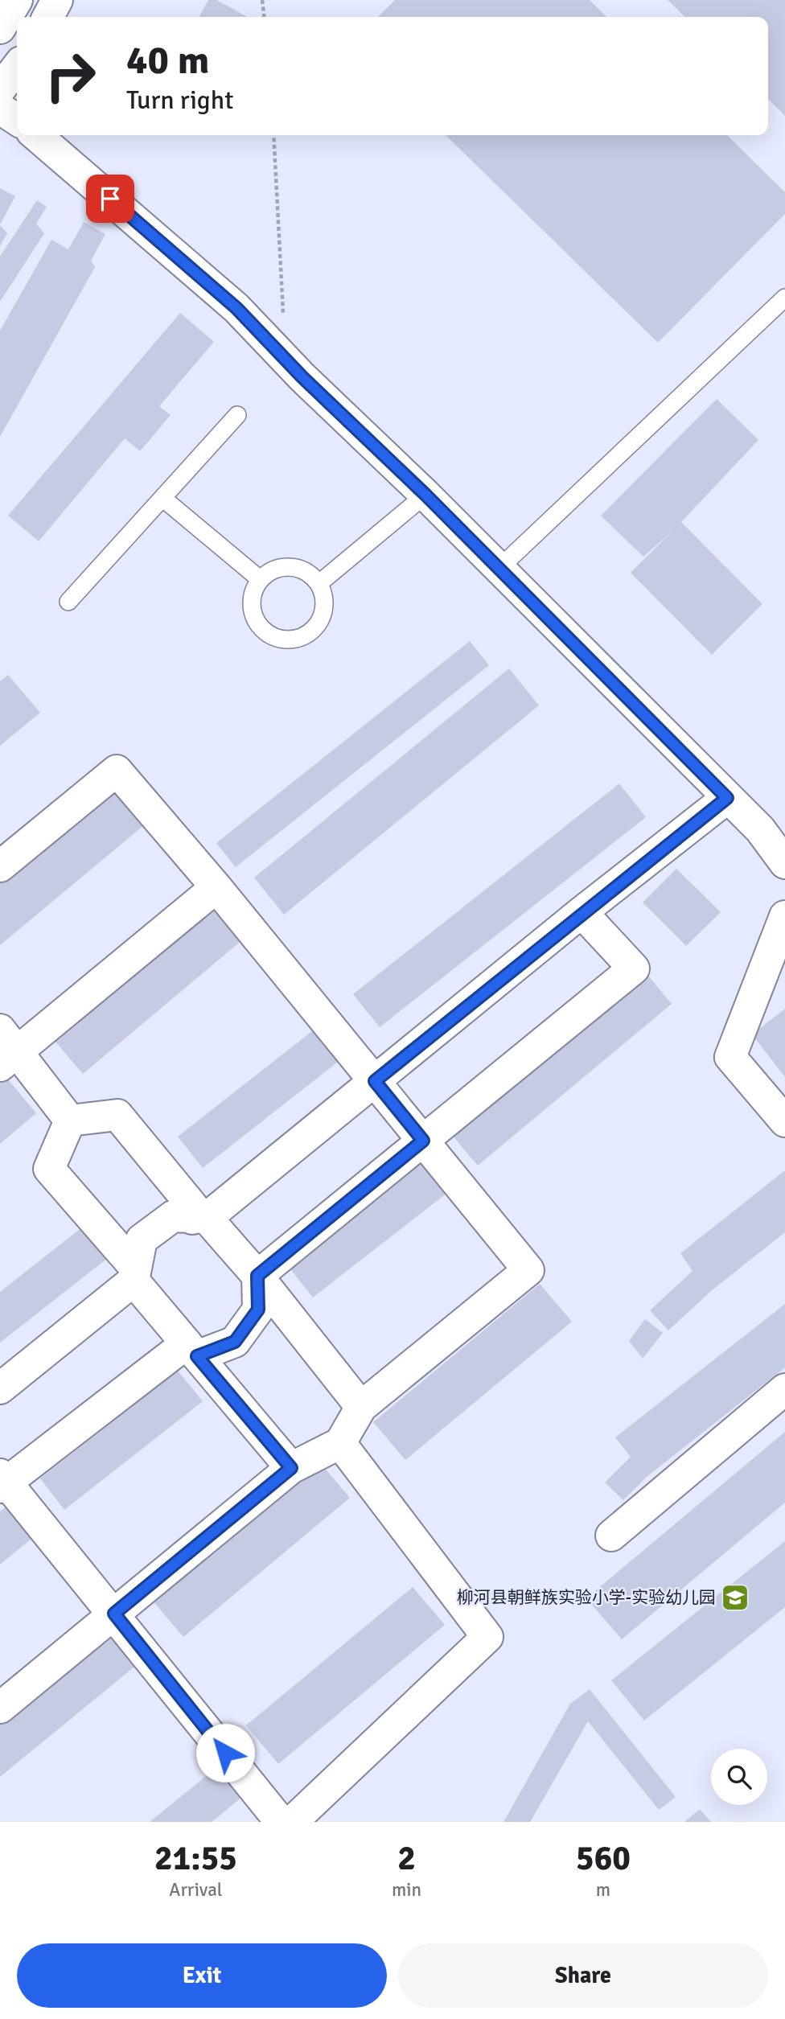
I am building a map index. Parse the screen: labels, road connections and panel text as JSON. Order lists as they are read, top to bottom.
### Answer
{
  "places": {
    "school or university": ["柳河县朝鲜族实验小学-实验幼儿园"]
  },
  "page": {
    "turn": ["40 m", "Turn right"],
    "eta": [
      "21:55",
      "Arrival",
      "2",
      "min",
      "560",
      "m"
    ],
    "buttons": ["Exit", "Share"]
  }
}
